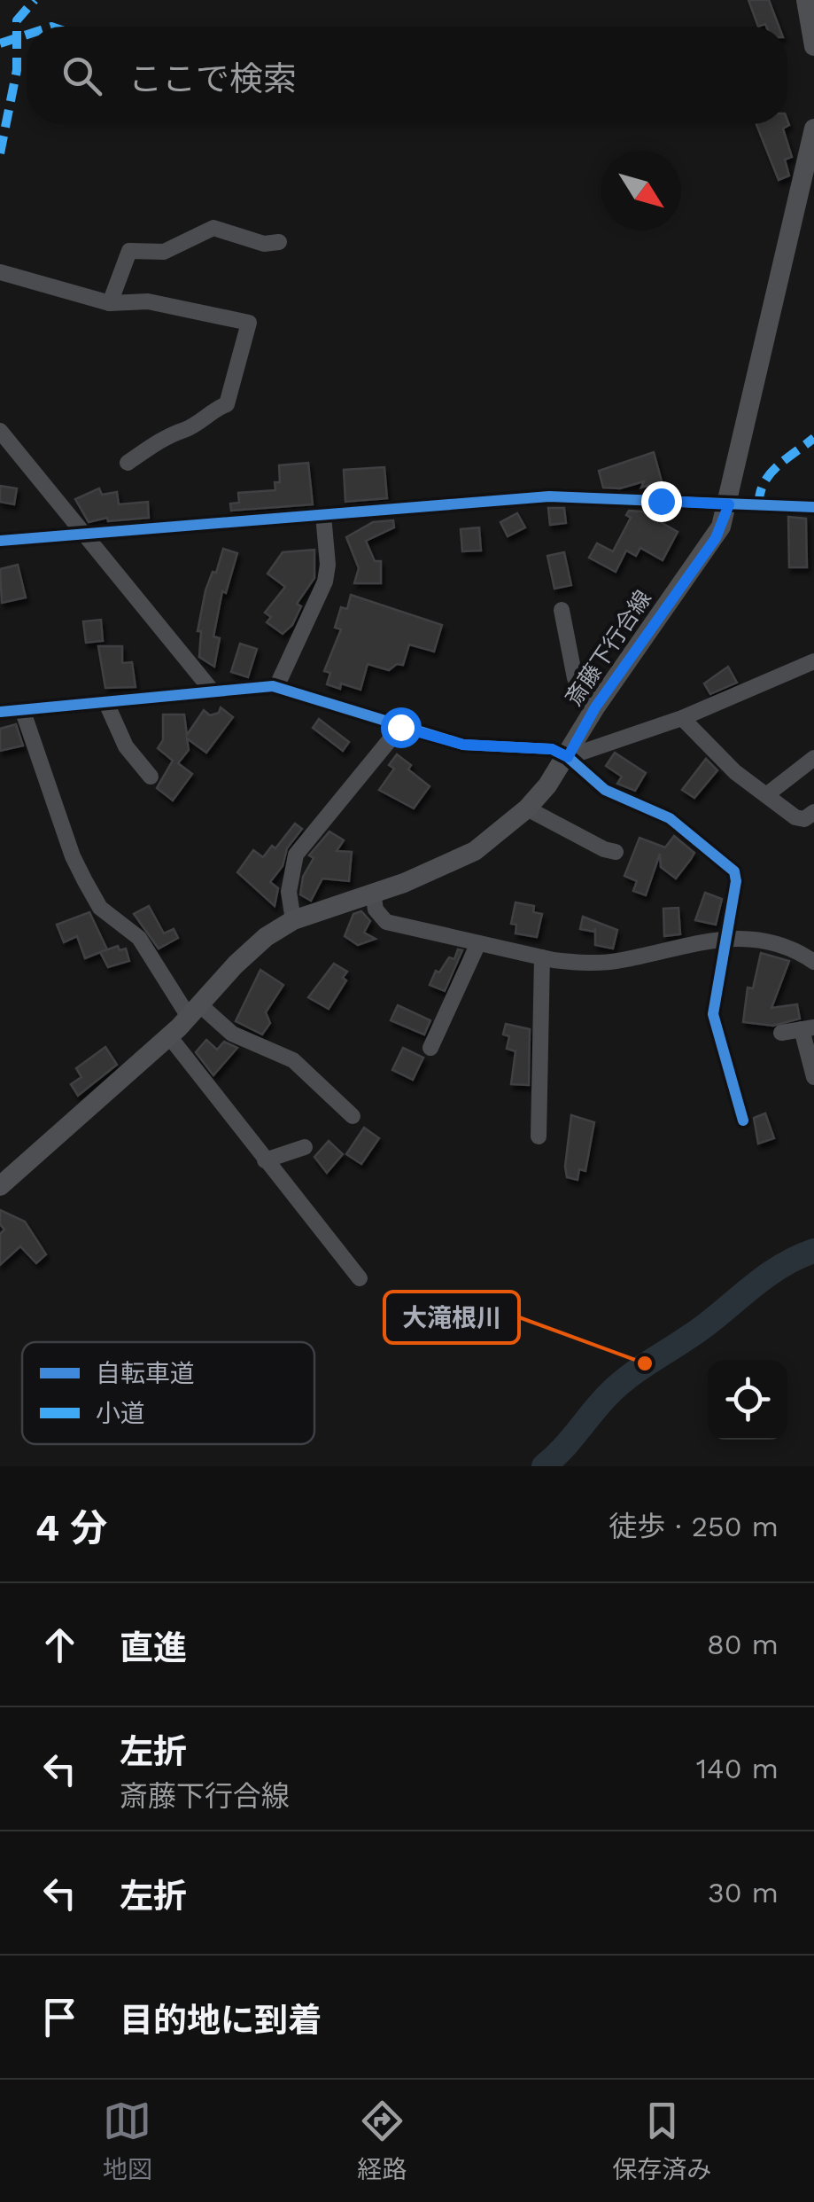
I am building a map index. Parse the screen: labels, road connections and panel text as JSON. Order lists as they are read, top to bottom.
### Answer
{
  "streets": {
    "main road": ["斎藤下行合線"]
  },
  "places": ["大滝根川"],
  "legend": ["自転車道", "小道"],
  "north": "bottom right",
  "page": {
    "search": "ここで検索",
    "heading": ["4 分", "徒歩 · 250 m"],
    "list": [
      ["直進", "80 m"],
      ["左折", "斎藤下行合線", "140 m"],
      ["左折", "30 m"],
      "目的地に到着"
    ],
    "nav": ["地図", "経路", "保存済み"]
  }
}
